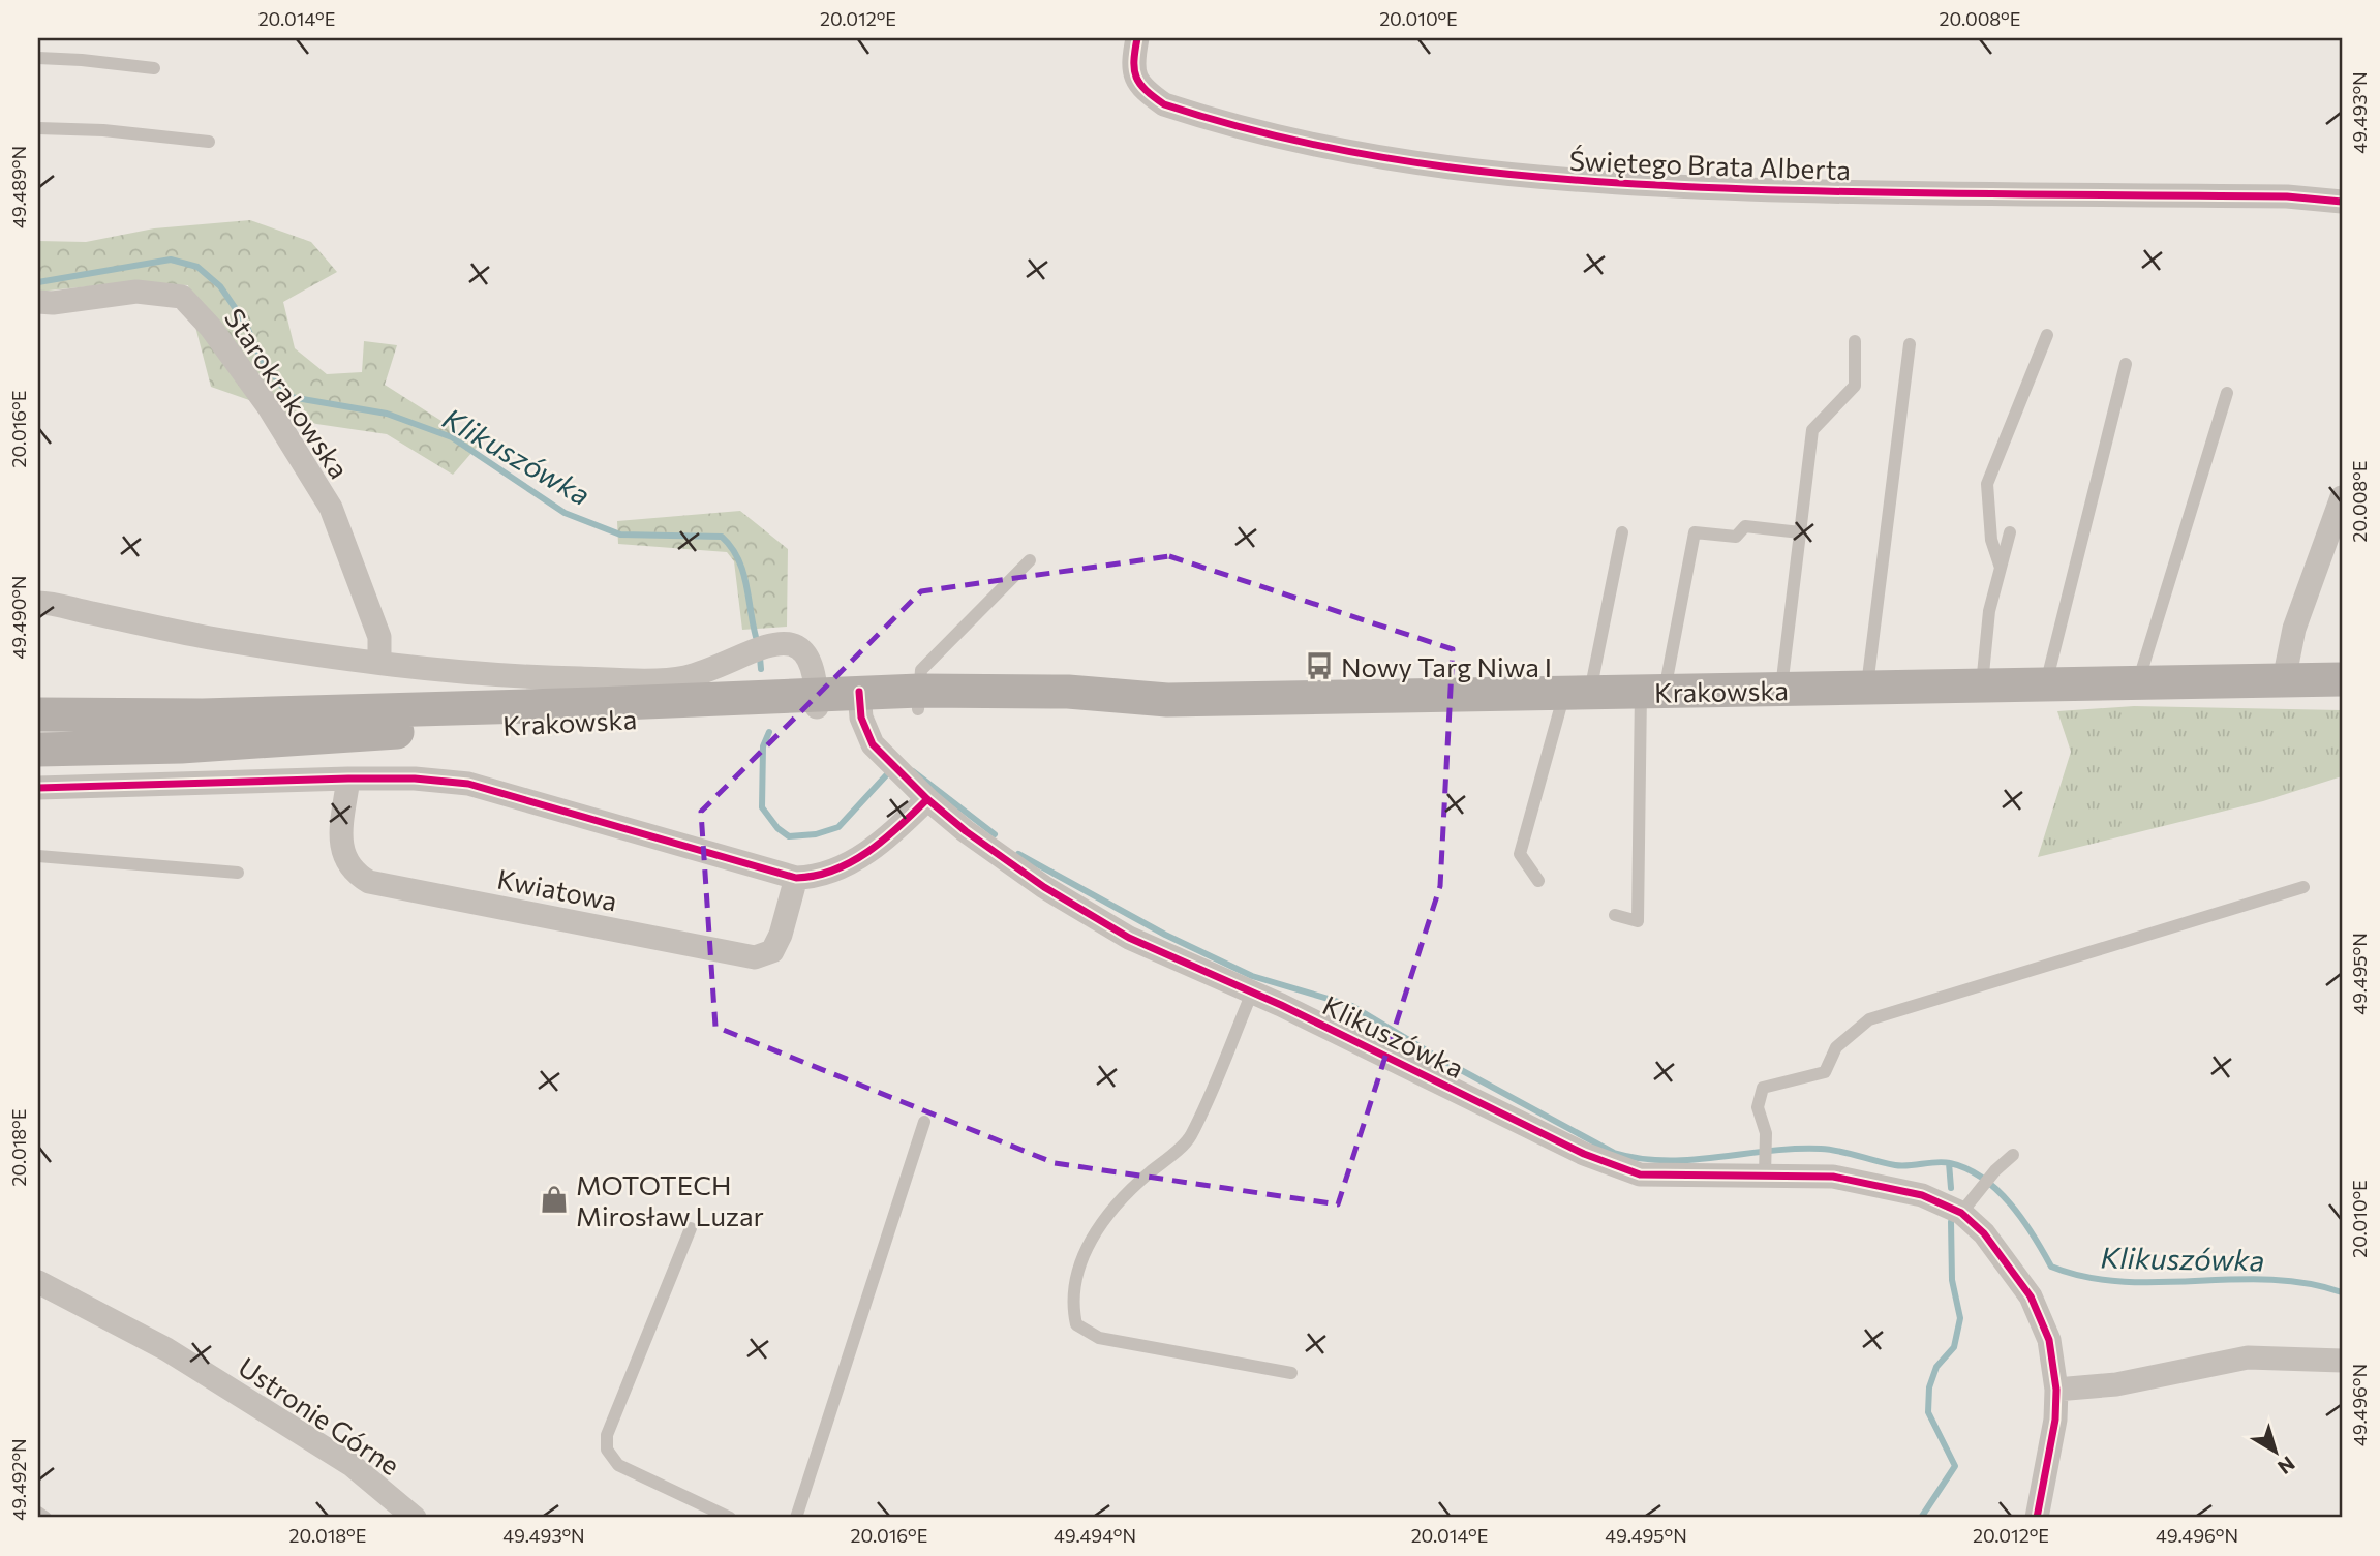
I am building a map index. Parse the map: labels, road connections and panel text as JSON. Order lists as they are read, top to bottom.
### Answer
{
  "streets": {
    "main road": ["Krakowska"],
    "street": [
      "Świętego Brata Alberta",
      "Starokrakowska",
      "Kwiatowa",
      "Klikuszówka",
      "Ustronie Górne"
    ]
  },
  "crossings": [
    ["Krakowska", "Klikuszówka"]
  ],
  "water": ["Klikuszówka"],
  "places": {
    "bus stop": ["Nowy Targ Niwa I"],
    "shop": ["MOTOTECH Mirosław Luzar"]
  },
  "north": "bottom right",
  "coordinates": [
    "20.014°E",
    "20.012°E",
    "20.010°E",
    "20.008°E",
    "49.493°N",
    "49.489°N",
    "20.016°E",
    "49.490°N",
    "49.495°N",
    "20.018°E",
    "49.496°N",
    "49.492°N",
    "49.494°N"
  ]
}
